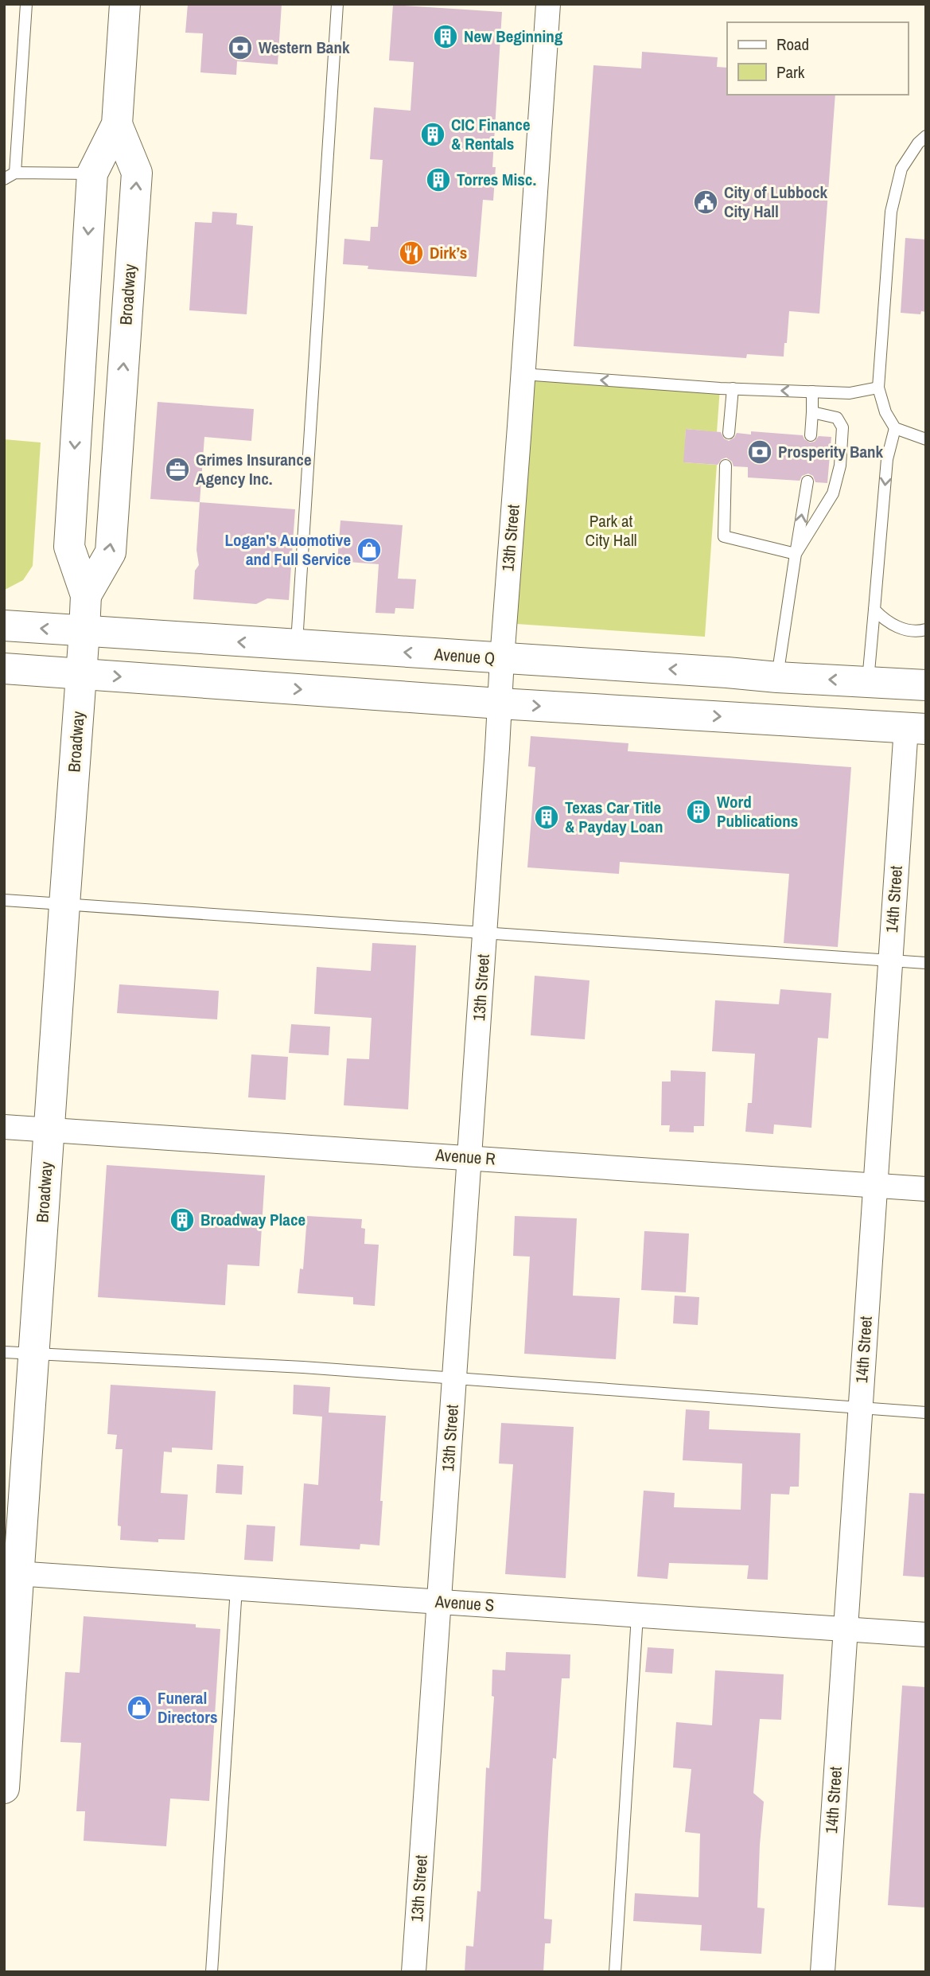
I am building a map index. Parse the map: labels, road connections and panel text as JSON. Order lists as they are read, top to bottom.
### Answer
{
  "streets": {
    "main road": ["Broadway", "Avenue Q"],
    "street": [
      "13th Street",
      "14th Street",
      "Avenue R",
      "Avenue S"
    ]
  },
  "crossings": [
    ["Broadway", "Avenue Q"],
    ["Broadway", "Avenue R"],
    ["Broadway", "Avenue S"],
    ["13th Street", "Avenue Q"],
    ["13th Street", "Avenue R"],
    ["13th Street", "Avenue S"],
    ["14th Street", "Avenue R"],
    ["14th Street", "Avenue S"]
  ],
  "parks": ["Park at City Hall"],
  "places": {
    "building": [
      "New Beginning",
      "CIC Finance & Rentals",
      "Torres Misc.",
      "Word Publications",
      "Texas Car Title & Payday Loan",
      "Broadway Place"
    ],
    "bank": ["Western Bank", "Prosperity Bank"],
    "public building": ["City of Lubbock City Hall"],
    "restaurant": ["Dirk’s"],
    "office": ["Grimes Insurance Agency Inc."],
    "shop": ["Logan's Auomotive and Full Service", "Funeral Directors"]
  },
  "legend": ["Road", "Park"]
}
